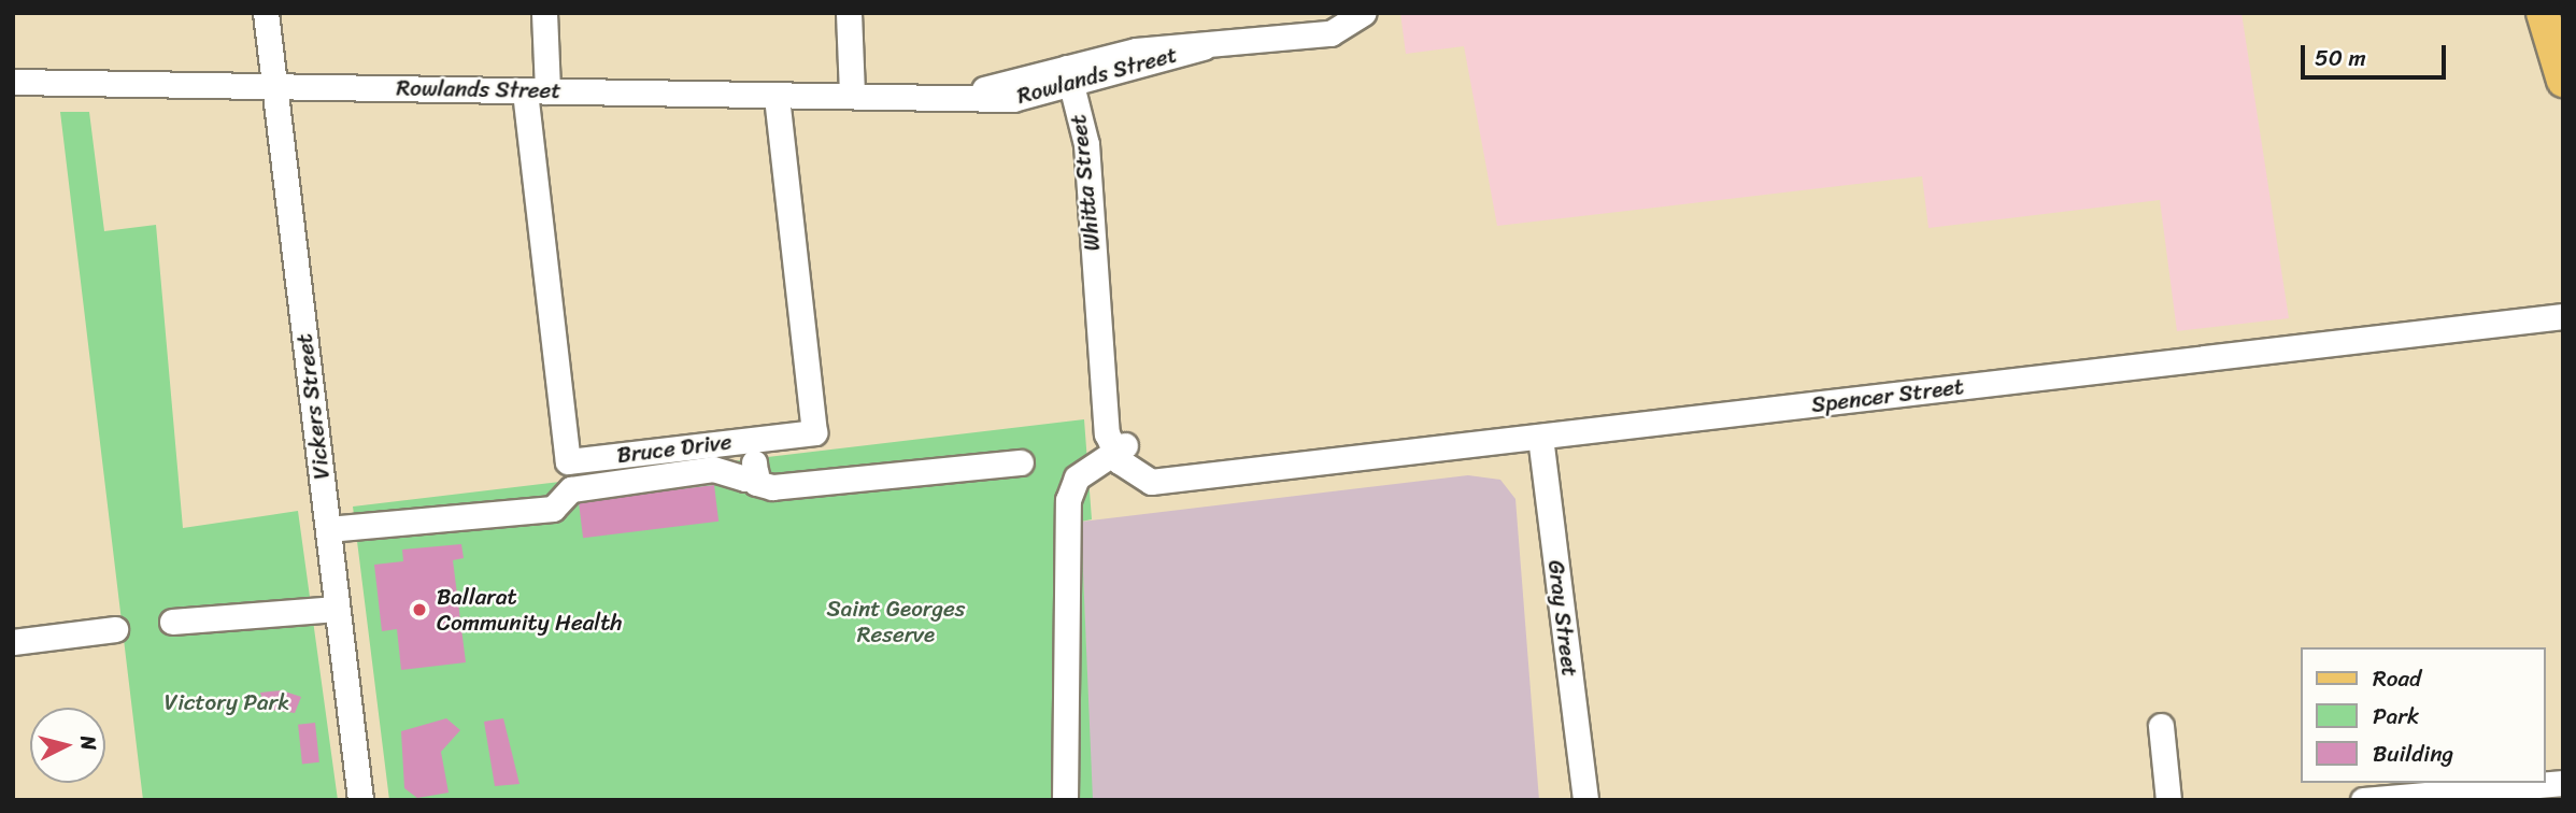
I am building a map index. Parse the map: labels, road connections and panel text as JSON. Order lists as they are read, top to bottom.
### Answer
{
  "streets": {
    "street": [
      "Rowlands Street",
      "Whitta Street",
      "Spencer Street",
      "Vickers Street",
      "Bruce Drive",
      "Gray Street"
    ]
  },
  "crossings": [
    ["Rowlands Street", "Whitta Street"],
    ["Rowlands Street", "Vickers Street"],
    ["Rowlands Street", "Bruce Drive"],
    ["Whitta Street", "Spencer Street"],
    ["Spencer Street", "Gray Street"]
  ],
  "parks": ["Saint Georges Reserve", "Victory Park"],
  "places": ["Ballarat Community Health"],
  "legend": ["Road", "Park", "Building"],
  "scale_bar": "50 m",
  "north": "right"
}
